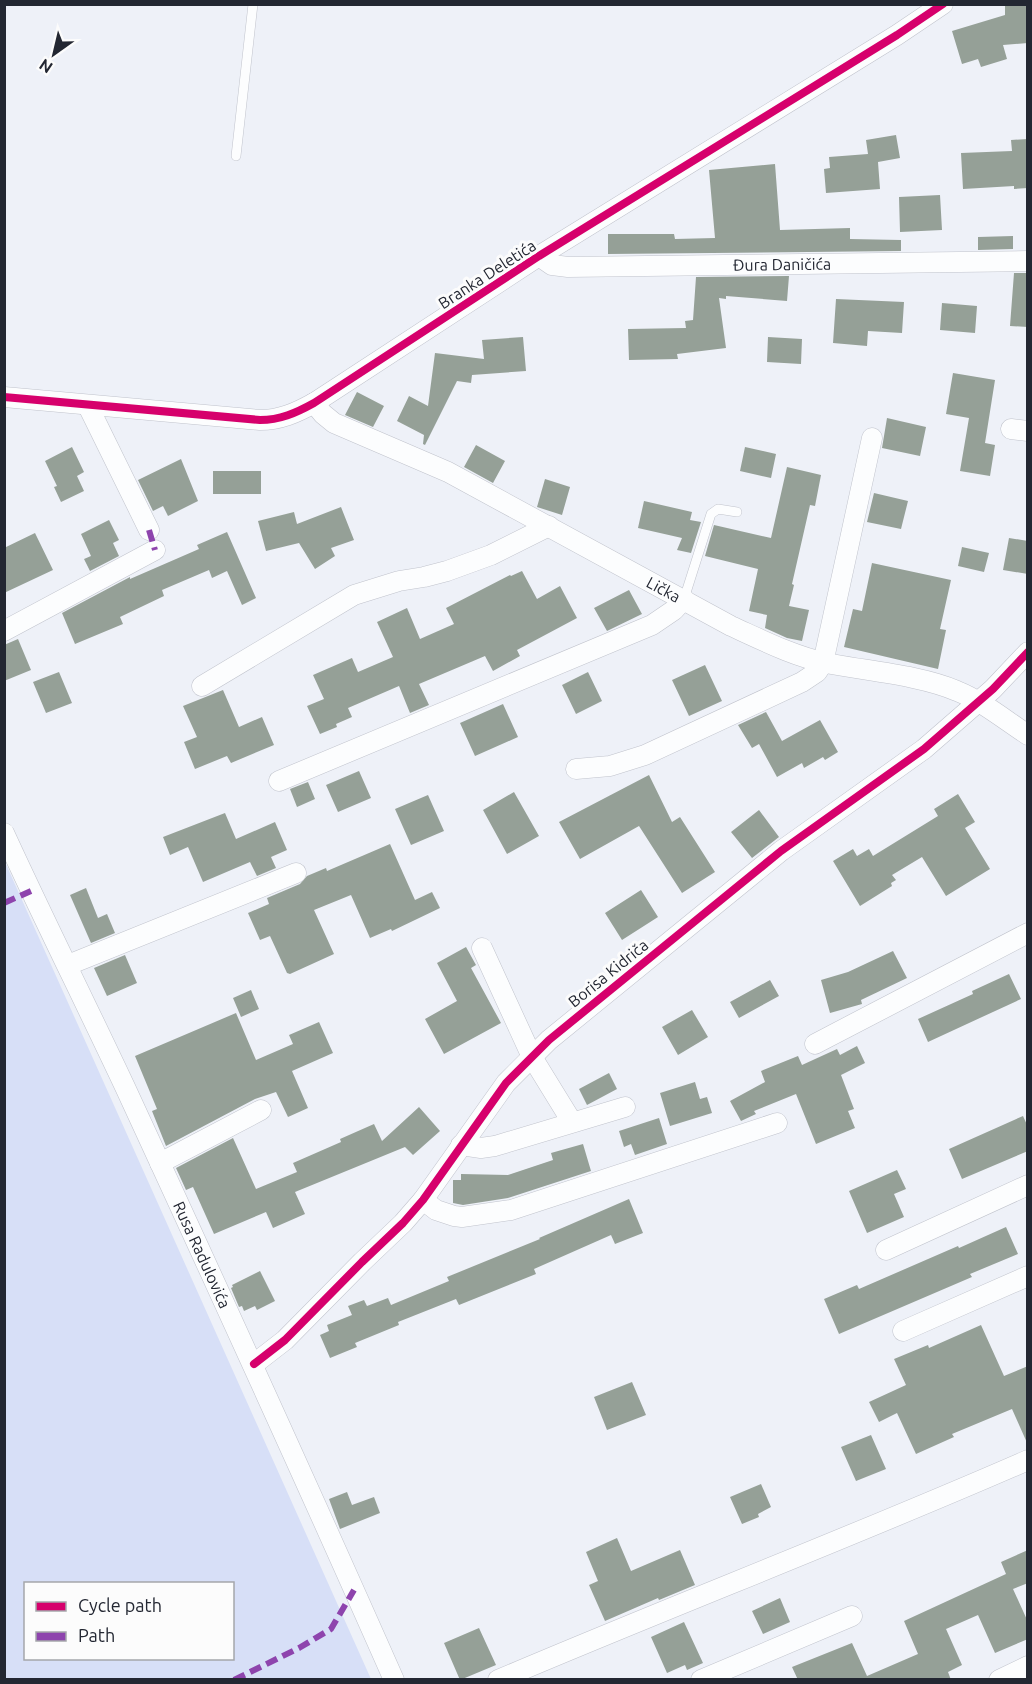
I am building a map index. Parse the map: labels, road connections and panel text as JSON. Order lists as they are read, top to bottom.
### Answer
{
  "streets": {
    "street": [
      "Đura Daničića",
      "Branka Deletića",
      "Lička",
      "Borisa Kidriča",
      "Rusa Radulovića"
    ]
  },
  "crossings": [
    ["Đura Daničića", "Branka Deletića"],
    ["Branka Deletića", "Lička"],
    ["Lička", "Borisa Kidriča"],
    ["Borisa Kidriča", "Rusa Radulovića"]
  ],
  "legend": ["Cycle path", "Path"],
  "north": "bottom left"
}
